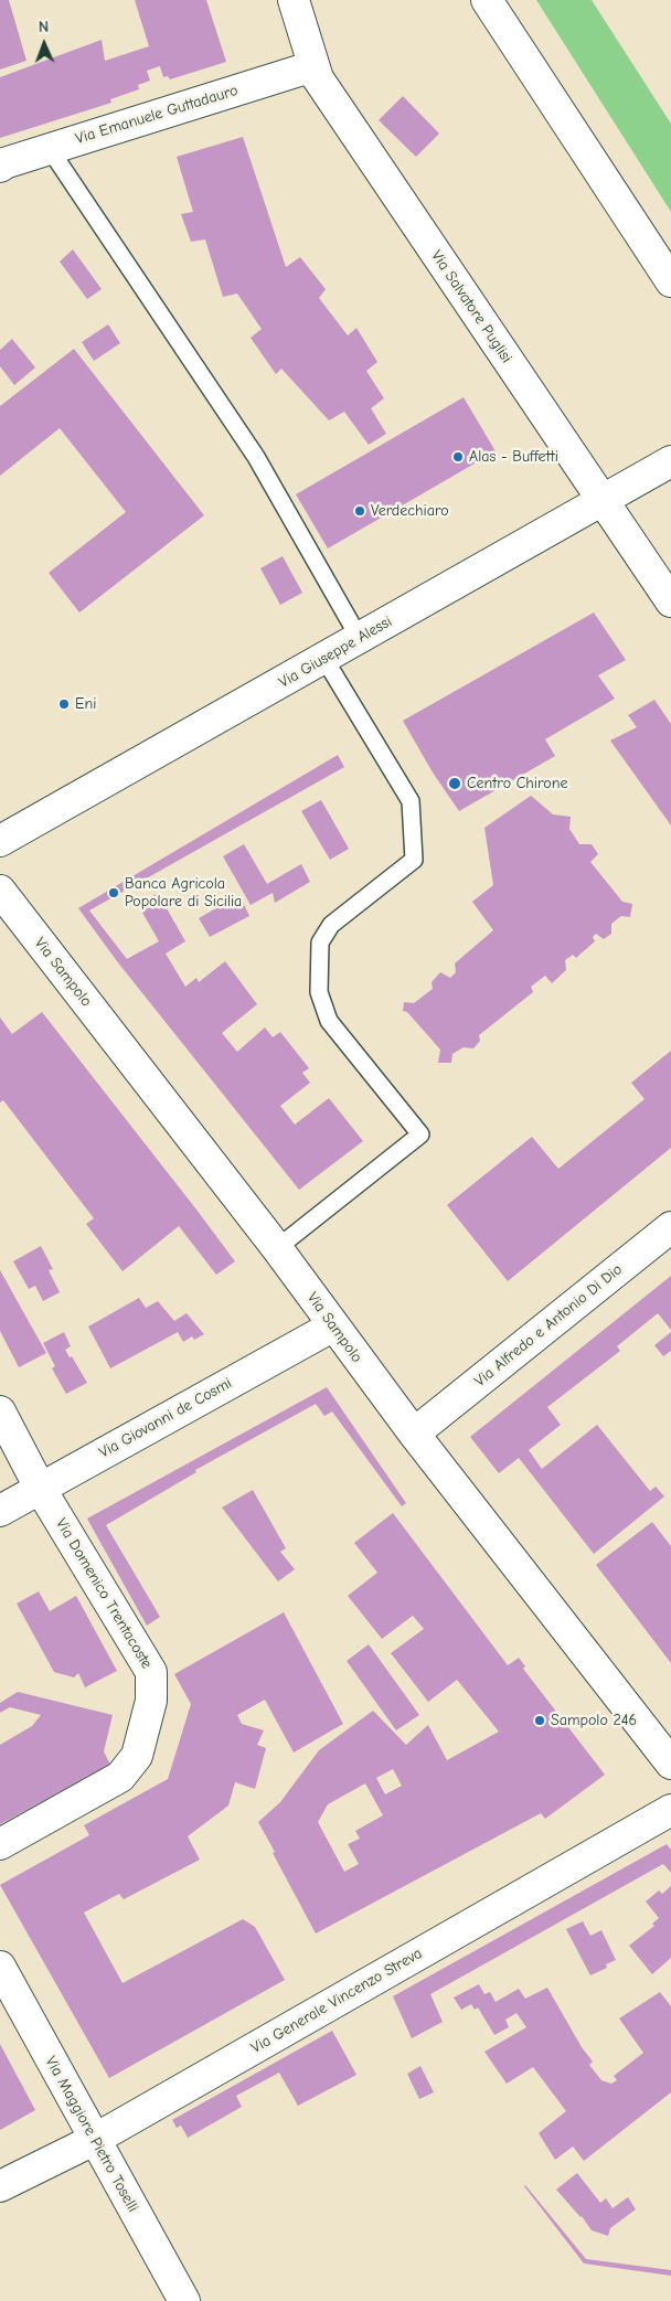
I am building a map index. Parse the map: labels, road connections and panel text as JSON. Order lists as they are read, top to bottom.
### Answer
{
  "streets": {
    "street": [
      "Via Emanuele Guttadauro",
      "Via Salvatore Puglisi",
      "Via Giuseppe Alessi",
      "Via Sampolo",
      "Via Alfredo e Antonio Di Dio",
      "Via Giovanni de Cosmi",
      "Via Domenico Trentacoste",
      "Via Generale Vincenzo Streva",
      "Via Maggiore Pietro Toselli"
    ]
  },
  "crossings": [
    ["Via Emanuele Guttadauro", "Via Salvatore Puglisi"],
    ["Via Salvatore Puglisi", "Via Giuseppe Alessi"],
    ["Via Sampolo", "Via Alfredo e Antonio Di Dio"],
    ["Via Sampolo", "Via Giovanni de Cosmi"],
    ["Via Giovanni de Cosmi", "Via Domenico Trentacoste"],
    ["Via Generale Vincenzo Streva", "Via Maggiore Pietro Toselli"]
  ],
  "places": [
    "Alas - Buffetti",
    "Verdechiaro",
    "Eni",
    "Centro Chirone",
    "Banca Agricola Popolare di Sicilia",
    "Sampolo 246"
  ],
  "north": "top"
}
